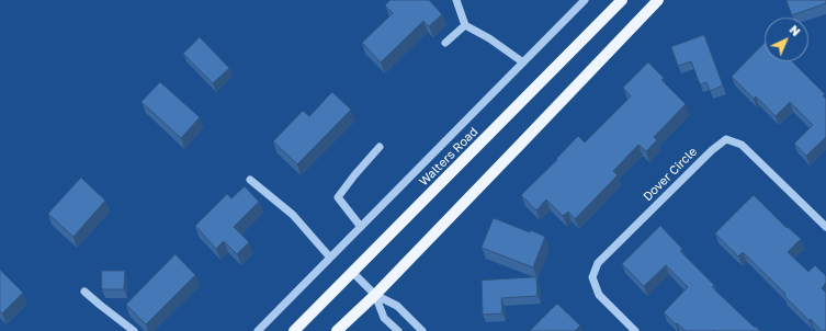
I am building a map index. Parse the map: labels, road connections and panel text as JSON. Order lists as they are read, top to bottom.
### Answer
{
  "streets": {
    "main road": ["Walters Road"],
    "street": ["Dover Circle"]
  },
  "north": "top right"
}
